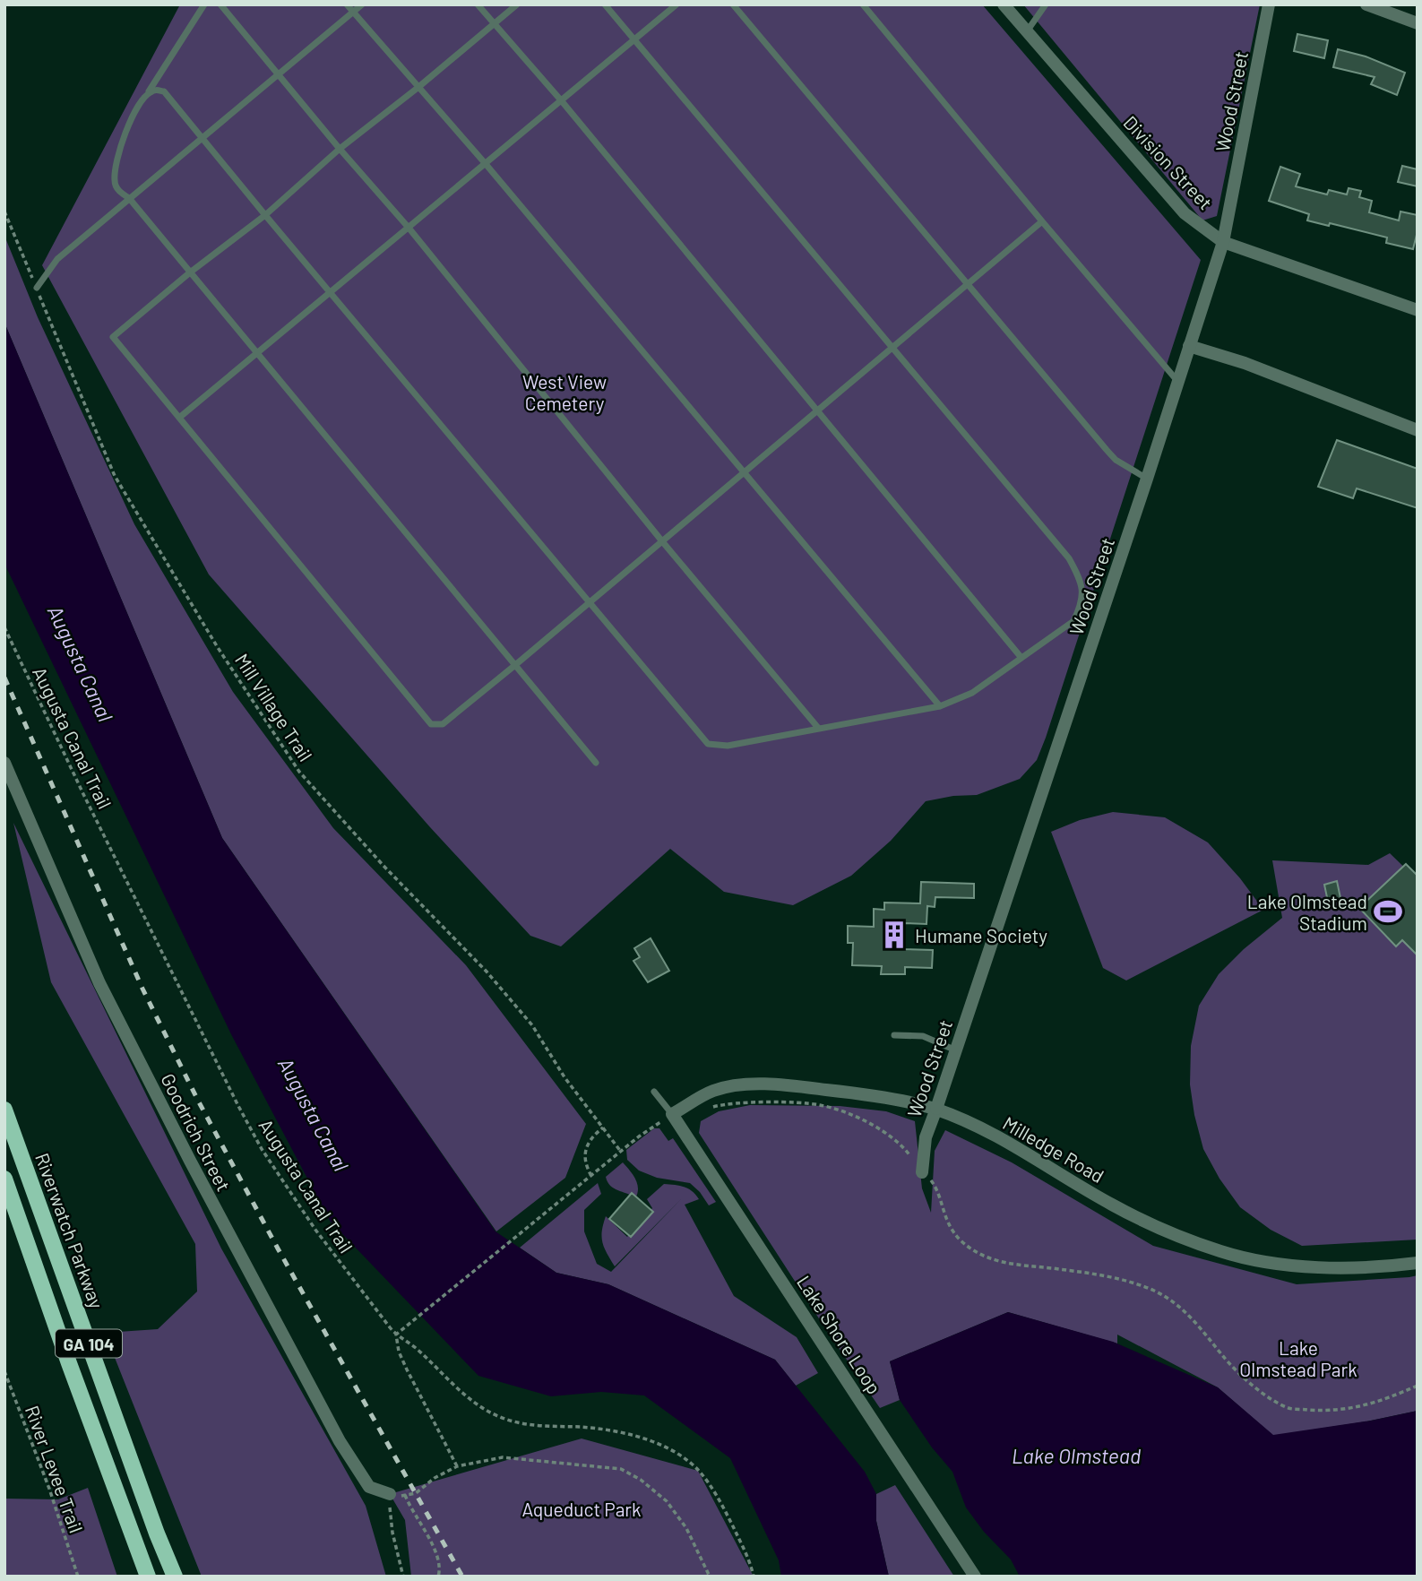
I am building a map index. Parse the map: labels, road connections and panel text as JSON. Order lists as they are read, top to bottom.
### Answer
{
  "streets": {
    "main road": ["Riverwatch Parkway", "GA 104"],
    "street": [
      "Wood Street",
      "Division Street",
      "Goodrich Street",
      "Milledge Road",
      "Lake Shore Loop"
    ],
    "path": ["Mill Village Trail", "Augusta Canal Trail", "River Levee Trail"]
  },
  "crossings": [
    ["Wood Street", "Division Street"],
    ["Wood Street", "Milledge Road"],
    ["Milledge Road", "Lake Shore Loop"]
  ],
  "water": ["Augusta Canal", "Lake Olmstead"],
  "parks": ["West View Cemetery", "Lake Olmstead Park", "Aqueduct Park"],
  "places": {
    "sports": ["Lake Olmstead Stadium"],
    "building": ["Humane Society"]
  }
}
